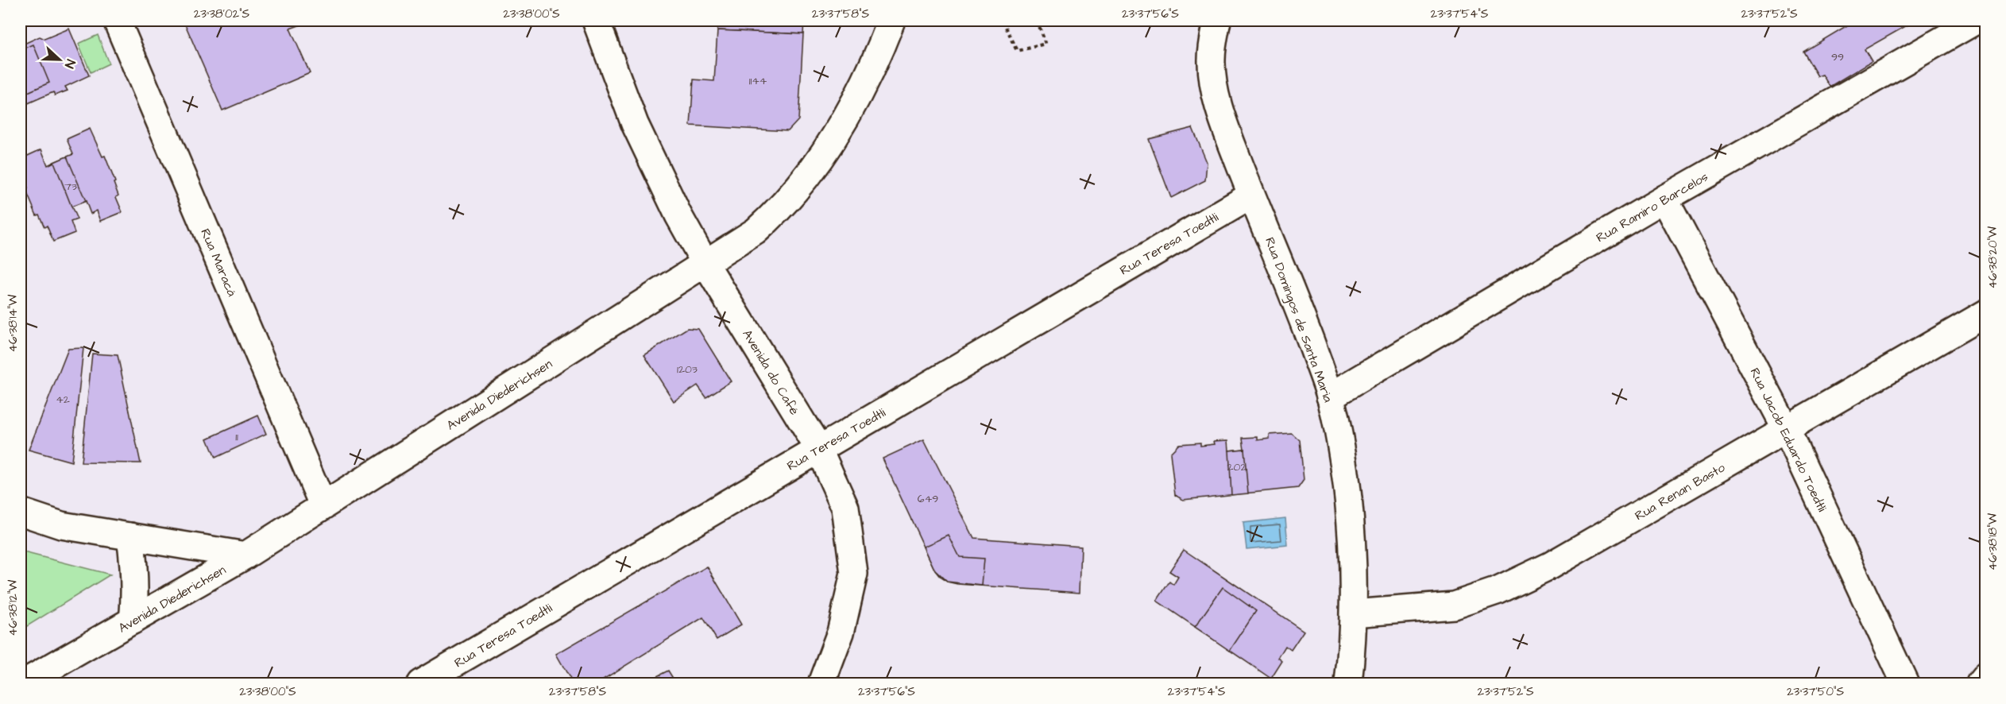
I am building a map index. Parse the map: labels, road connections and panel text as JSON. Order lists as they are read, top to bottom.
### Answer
{
  "streets": {
    "street": [
      "Rua Ramiro Barcelos",
      "Rua Teresa Toedtli",
      "Rua Maracá",
      "Rua Domingos de Santa Maria",
      "Avenida do Café",
      "Avenida Diederichsen",
      "Rua Jacob Eduardo Toedtli",
      "Rua Renan Basto"
    ]
  },
  "crossings": [
    ["Rua Ramiro Barcelos", "Rua Domingos de Santa Maria"],
    ["Rua Ramiro Barcelos", "Rua Jacob Eduardo Toedtli"],
    ["Rua Teresa Toedtli", "Rua Domingos de Santa Maria"],
    ["Rua Teresa Toedtli", "Avenida do Café"],
    ["Rua Maracá", "Avenida Diederichsen"],
    ["Rua Domingos de Santa Maria", "Rua Renan Basto"],
    ["Avenida do Café", "Avenida Diederichsen"],
    ["Rua Jacob Eduardo Toedtli", "Rua Renan Basto"]
  ],
  "house_numbers": [
    "99",
    "1144",
    "73",
    "1203",
    "42",
    "11",
    "202",
    "649"
  ],
  "north": "right",
  "coordinates": [
    "23°38'02\"S",
    "23°38'00\"S",
    "23°37'58\"S",
    "23°37'56\"S",
    "23°37'54\"S",
    "23°37'52\"S",
    "46°38'20\"W",
    "46°38'14\"W",
    "46°38'18\"W",
    "46°38'12\"W",
    "23°37'50\"S"
  ]
}
